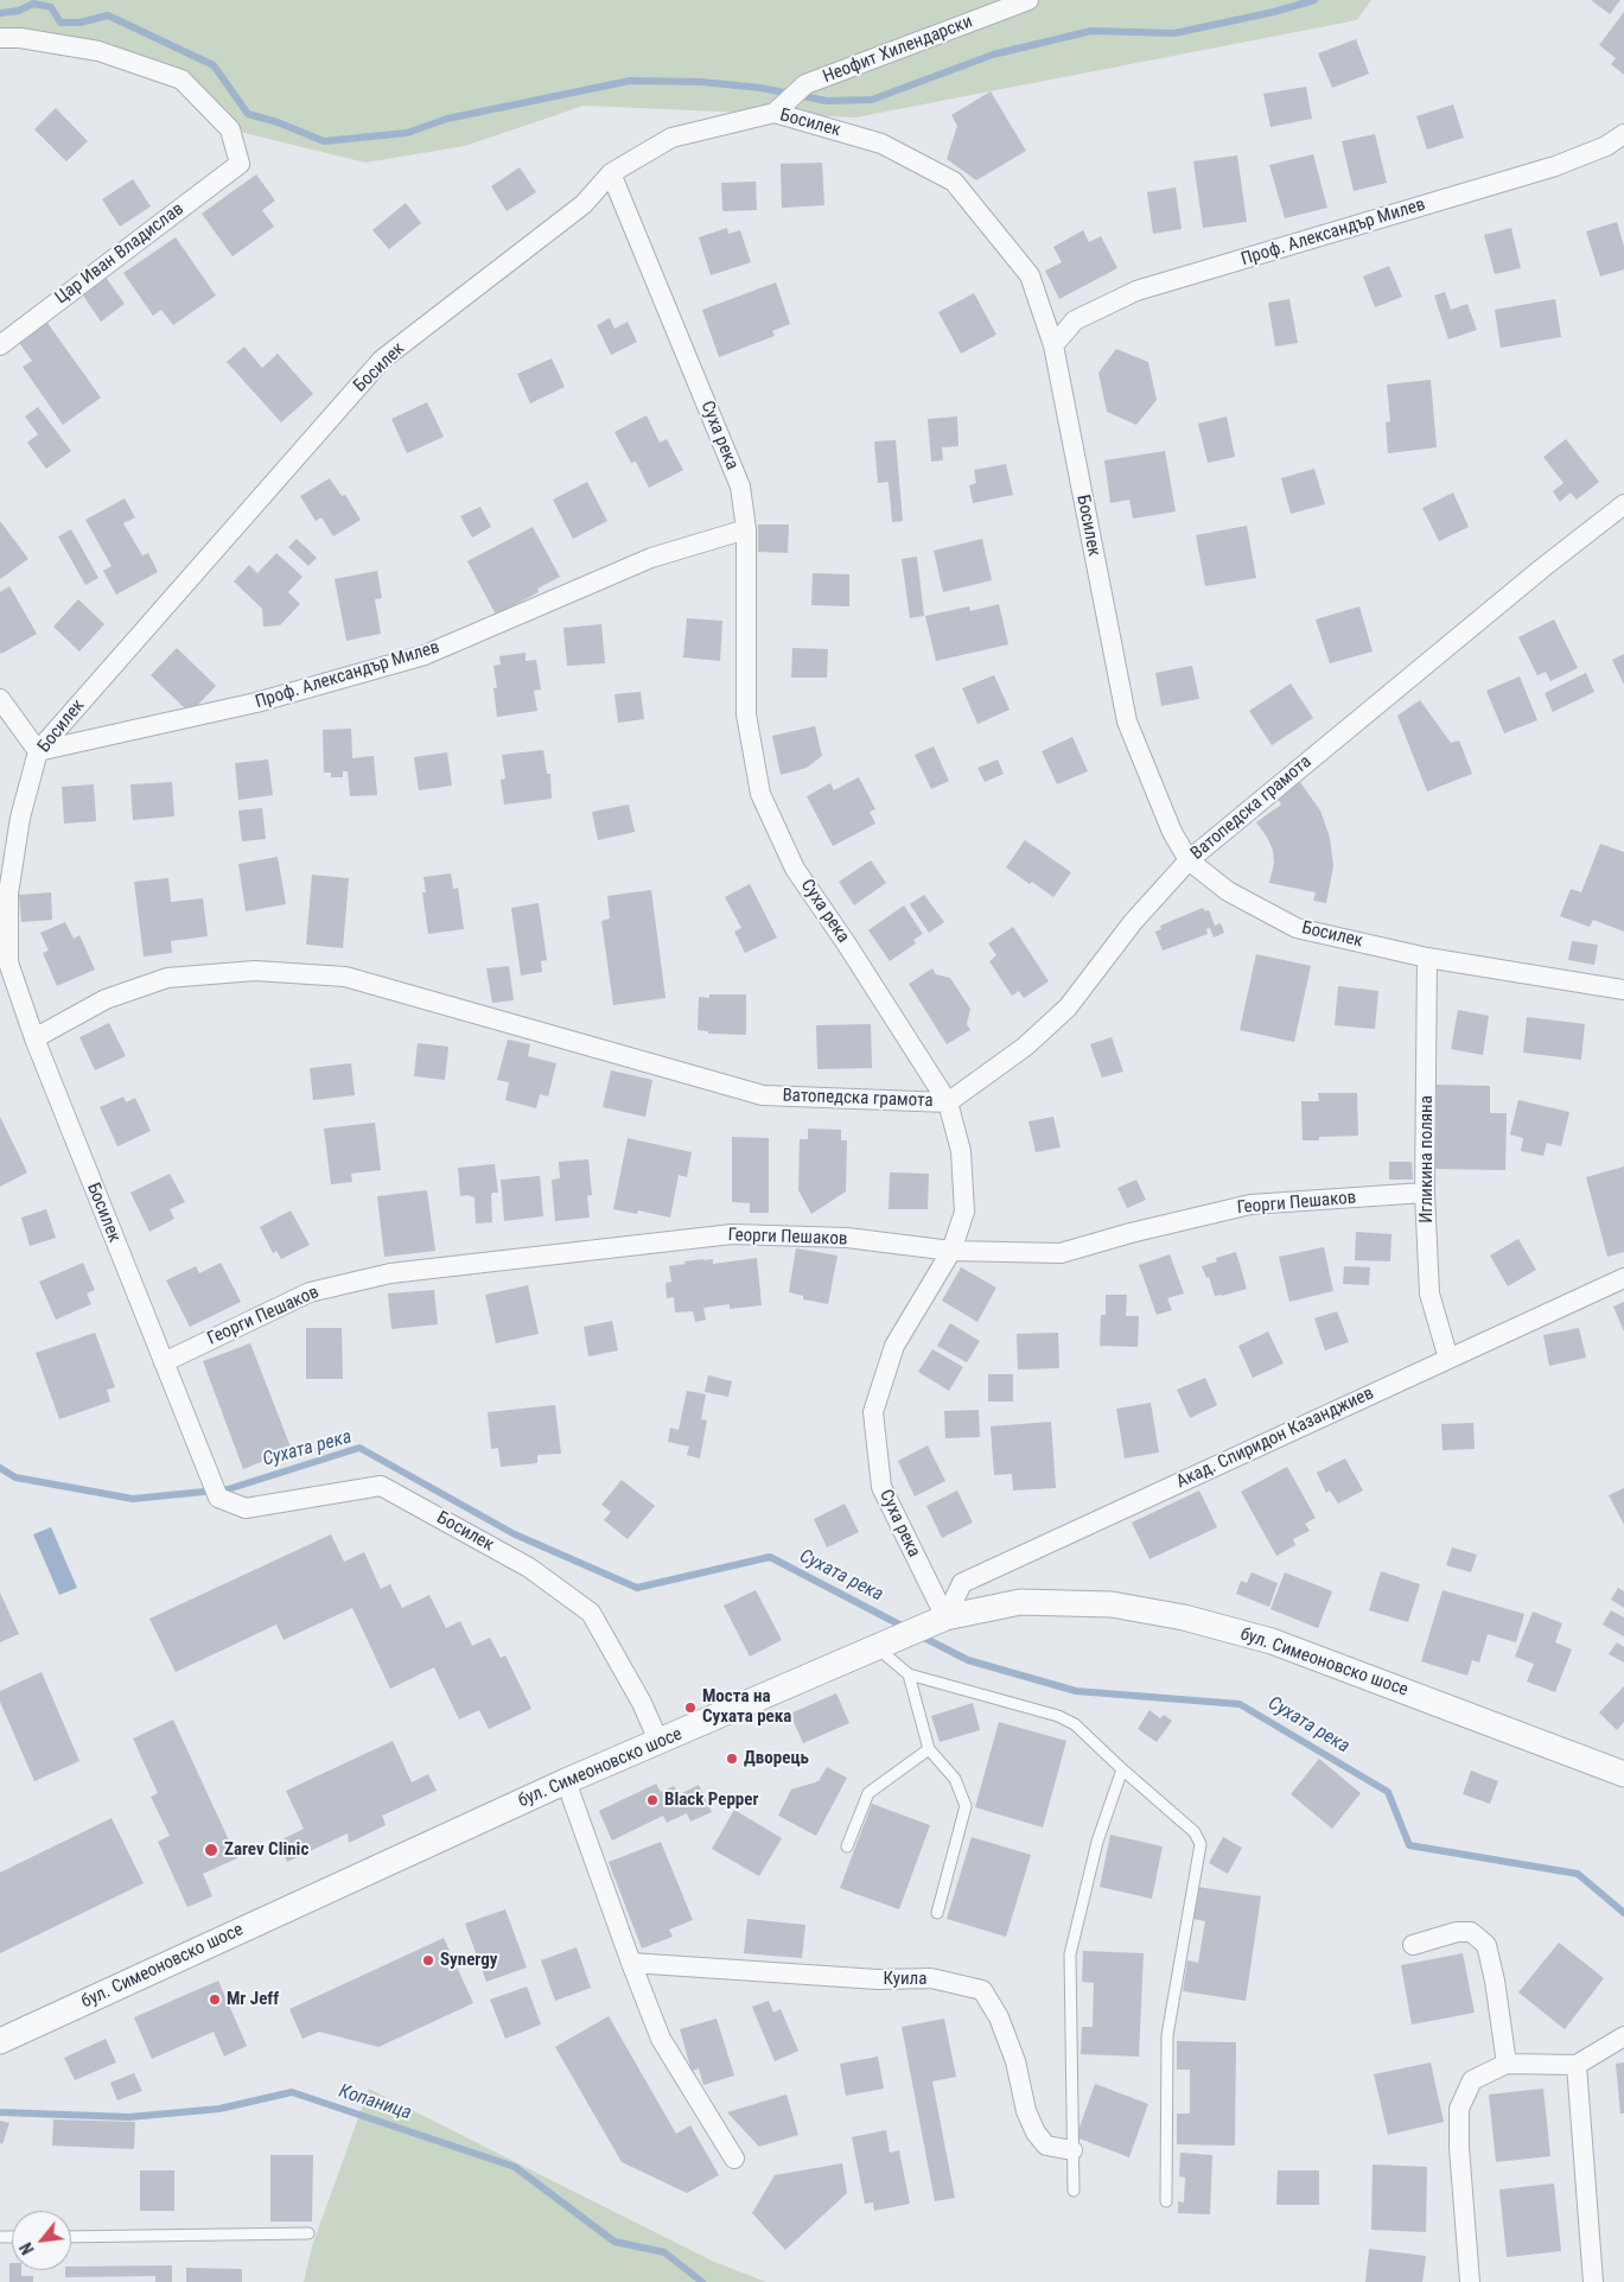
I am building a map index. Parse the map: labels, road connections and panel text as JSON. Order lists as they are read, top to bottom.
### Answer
{
  "streets": {
    "street": [
      "Неофит Хилендарски",
      "Босилек",
      "Проф. Александър Милев",
      "Цар Иван Владислав",
      "Суха река",
      "Ватопедска грамота",
      "Игликина поляна",
      "Георги Пешаков",
      "Акад. Спиридон Казанджиев",
      "бул. Симеоновско шосе",
      "Куила"
    ]
  },
  "crossings": [
    ["Неофит Хилендарски", "Босилек"],
    ["Босилек", "Проф. Александър Милев"],
    ["Босилек", "Суха река"],
    ["Босилек", "Ватопедска грамота"],
    ["Босилек", "Игликина поляна"],
    ["Босилек", "Георги Пешаков"],
    ["Босилек", "бул. Симеоновско шосе"],
    ["Проф. Александър Милев", "Суха река"],
    ["Суха река", "Ватопедска грамота"],
    ["Суха река", "Георги Пешаков"],
    ["Суха река", "Акад. Спиридон Казанджиев"],
    ["Суха река", "бул. Симеоновско шосе"],
    ["Игликина поляна", "Георги Пешаков"],
    ["Игликина поляна", "Акад. Спиридон Казанджиев"],
    ["Акад. Спиридон Казанджиев", "бул. Симеоновско шосе"]
  ],
  "water": ["Сухата река", "Копаница"],
  "places": [
    "Моста на Сухата река",
    "Дворець",
    "Black Pepper",
    "Zarev Clinic",
    "Synergy",
    "Mr Jeff"
  ],
  "north": "bottom left"
}
